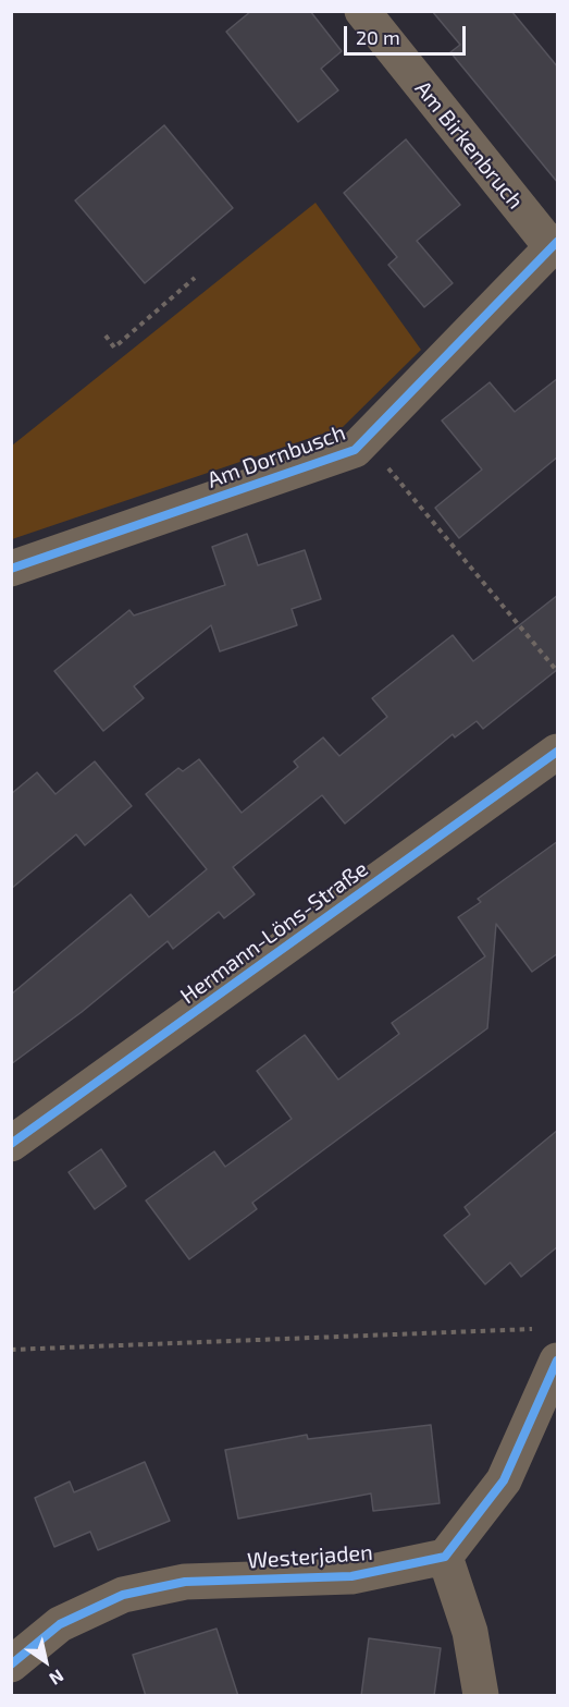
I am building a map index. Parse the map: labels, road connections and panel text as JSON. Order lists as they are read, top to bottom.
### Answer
{
  "streets": {
    "street": [
      "Am Birkenbruch",
      "Am Dornbusch",
      "Hermann-Löns-Straße",
      "Westerjaden"
    ]
  },
  "crossings": [
    ["Am Birkenbruch", "Am Dornbusch"]
  ],
  "scale_bar": "20 m",
  "north": "bottom right"
}
